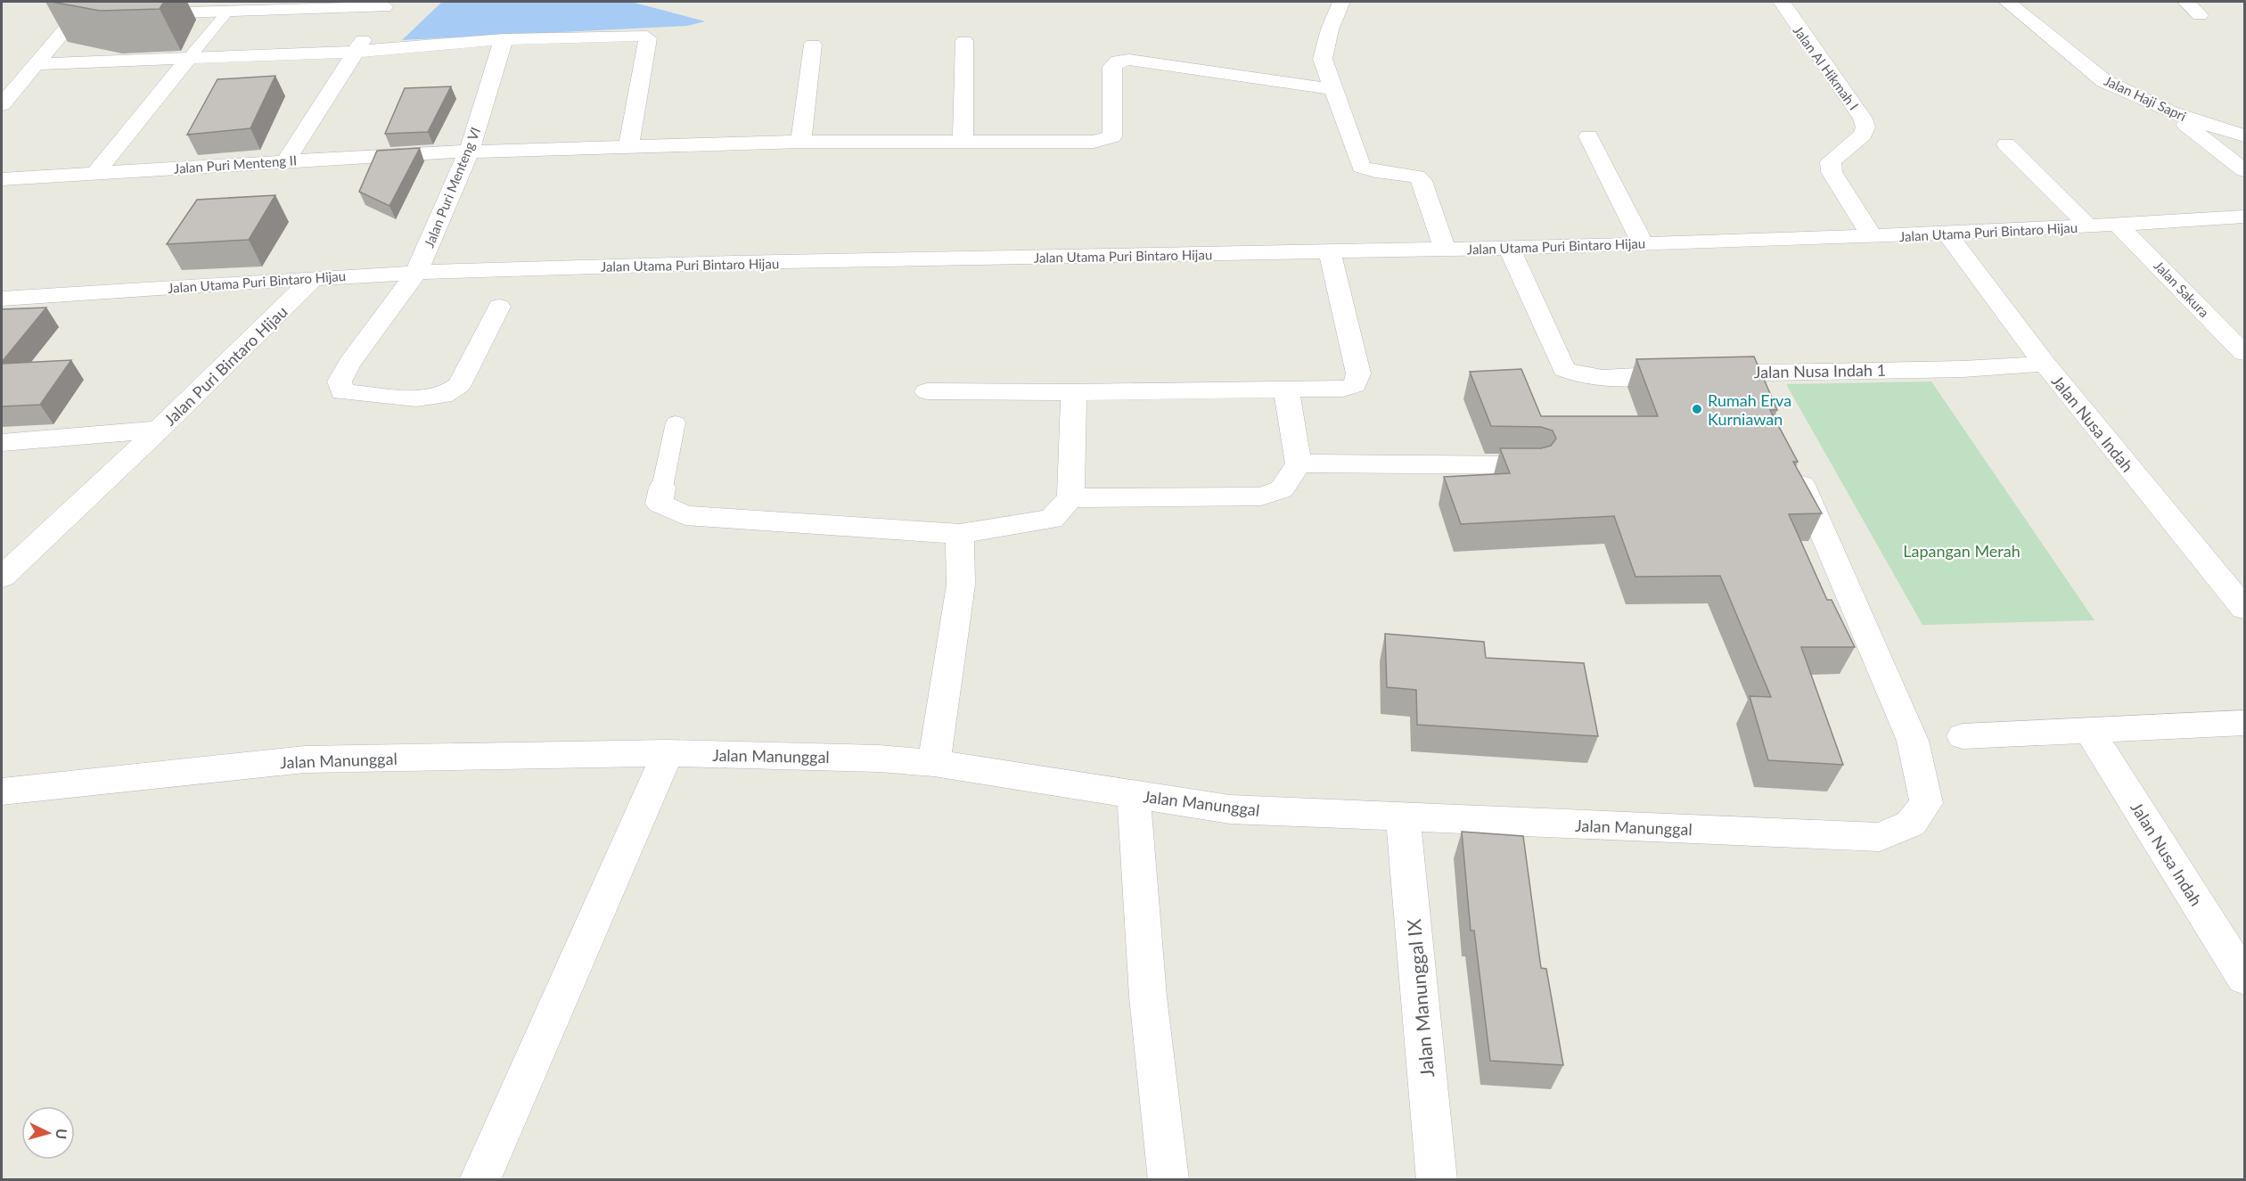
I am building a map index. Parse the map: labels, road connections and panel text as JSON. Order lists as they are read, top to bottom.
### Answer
{
  "streets": {
    "street": [
      "Jalan Al Hikmah I",
      "Jalan Haji Sapri",
      "Jalan Puri Menteng II",
      "Jalan Puri Menteng VI",
      "Jalan Utama Puri Bintaro Hijau",
      "Jalan Sakura",
      "Jalan Puri Bintaro Hijau",
      "Jalan Nusa Indah 1",
      "Jalan Nusa Indah",
      "Jalan Manunggal",
      "Jalan Manunggal IX"
    ]
  },
  "crossings": [
    ["Jalan Al Hikmah I", "Jalan Utama Puri Bintaro Hijau"],
    ["Jalan Puri Menteng II", "Jalan Puri Menteng VI"],
    ["Jalan Puri Menteng VI", "Jalan Utama Puri Bintaro Hijau"],
    ["Jalan Utama Puri Bintaro Hijau", "Jalan Sakura"],
    ["Jalan Utama Puri Bintaro Hijau", "Jalan Puri Bintaro Hijau"],
    ["Jalan Utama Puri Bintaro Hijau", "Jalan Nusa Indah 1"],
    ["Jalan Utama Puri Bintaro Hijau", "Jalan Nusa Indah"],
    ["Jalan Nusa Indah 1", "Jalan Nusa Indah"],
    ["Jalan Manunggal", "Jalan Manunggal IX"]
  ],
  "parks": ["Lapangan Merah"],
  "places": ["Rumah Erva Kurniawan"],
  "north": "right"
}
